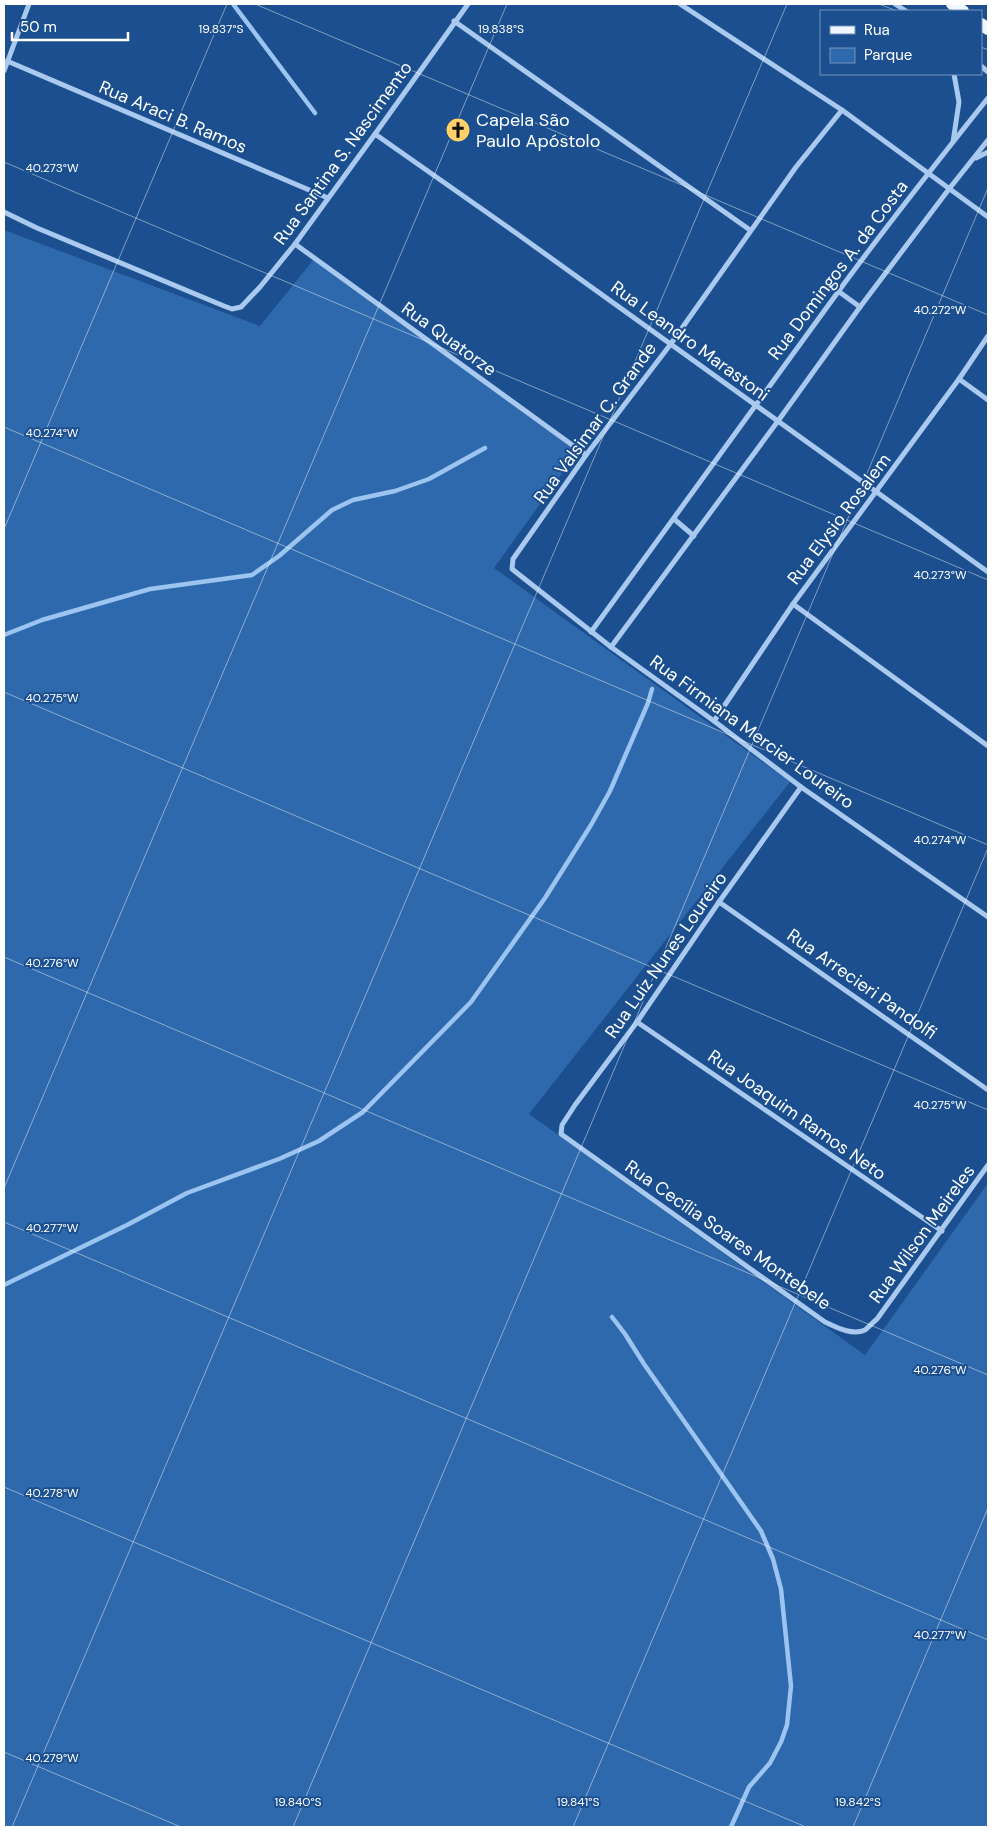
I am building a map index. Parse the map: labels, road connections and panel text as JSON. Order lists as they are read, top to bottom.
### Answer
{
  "streets": {
    "street": [
      "Rua Araci B. Ramos",
      "Rua Santina S. Nascimento",
      "Rua Domingos A. da Costa",
      "Rua Quatorze",
      "Rua Leandro Marastoni",
      "Rua Valsimar C. Grande",
      "Rua Elysio Rosalem",
      "Rua Firmiana Mercier Loureiro",
      "Rua Luiz Nunes Loureiro",
      "Rua Arrecieri Pandolfi",
      "Rua Joaquim Ramos Neto",
      "Rua Wilson Meireles",
      "Rua Cecília Soares Montebele"
    ]
  },
  "crossings": [
    ["Rua Araci B. Ramos", "Rua Santina S. Nascimento"],
    ["Rua Santina S. Nascimento", "Rua Quatorze"],
    ["Rua Santina S. Nascimento", "Rua Leandro Marastoni"],
    ["Rua Domingos A. da Costa", "Rua Leandro Marastoni"],
    ["Rua Domingos A. da Costa", "Rua Firmiana Mercier Loureiro"],
    ["Rua Quatorze", "Rua Valsimar C. Grande"],
    ["Rua Leandro Marastoni", "Rua Valsimar C. Grande"],
    ["Rua Leandro Marastoni", "Rua Elysio Rosalem"],
    ["Rua Valsimar C. Grande", "Rua Firmiana Mercier Loureiro"],
    ["Rua Elysio Rosalem", "Rua Firmiana Mercier Loureiro"],
    ["Rua Firmiana Mercier Loureiro", "Rua Luiz Nunes Loureiro"],
    ["Rua Luiz Nunes Loureiro", "Rua Arrecieri Pandolfi"],
    ["Rua Luiz Nunes Loureiro", "Rua Joaquim Ramos Neto"],
    ["Rua Luiz Nunes Loureiro", "Rua Cecília Soares Montebele"],
    ["Rua Joaquim Ramos Neto", "Rua Wilson Meireles"],
    ["Rua Wilson Meireles", "Rua Cecília Soares Montebele"]
  ],
  "places": {
    "church": ["Capela São Paulo Apóstolo"]
  },
  "legend": ["Rua", "Parque"],
  "scale_bar": "50 m",
  "coordinates": [
    "19.838°S",
    "19.837°S",
    "40.273°W",
    "40.272°W",
    "40.274°W",
    "40.275°W",
    "40.276°W",
    "40.277°W",
    "40.278°W",
    "40.279°W",
    "19.840°S",
    "19.841°S",
    "19.842°S"
  ]
}
